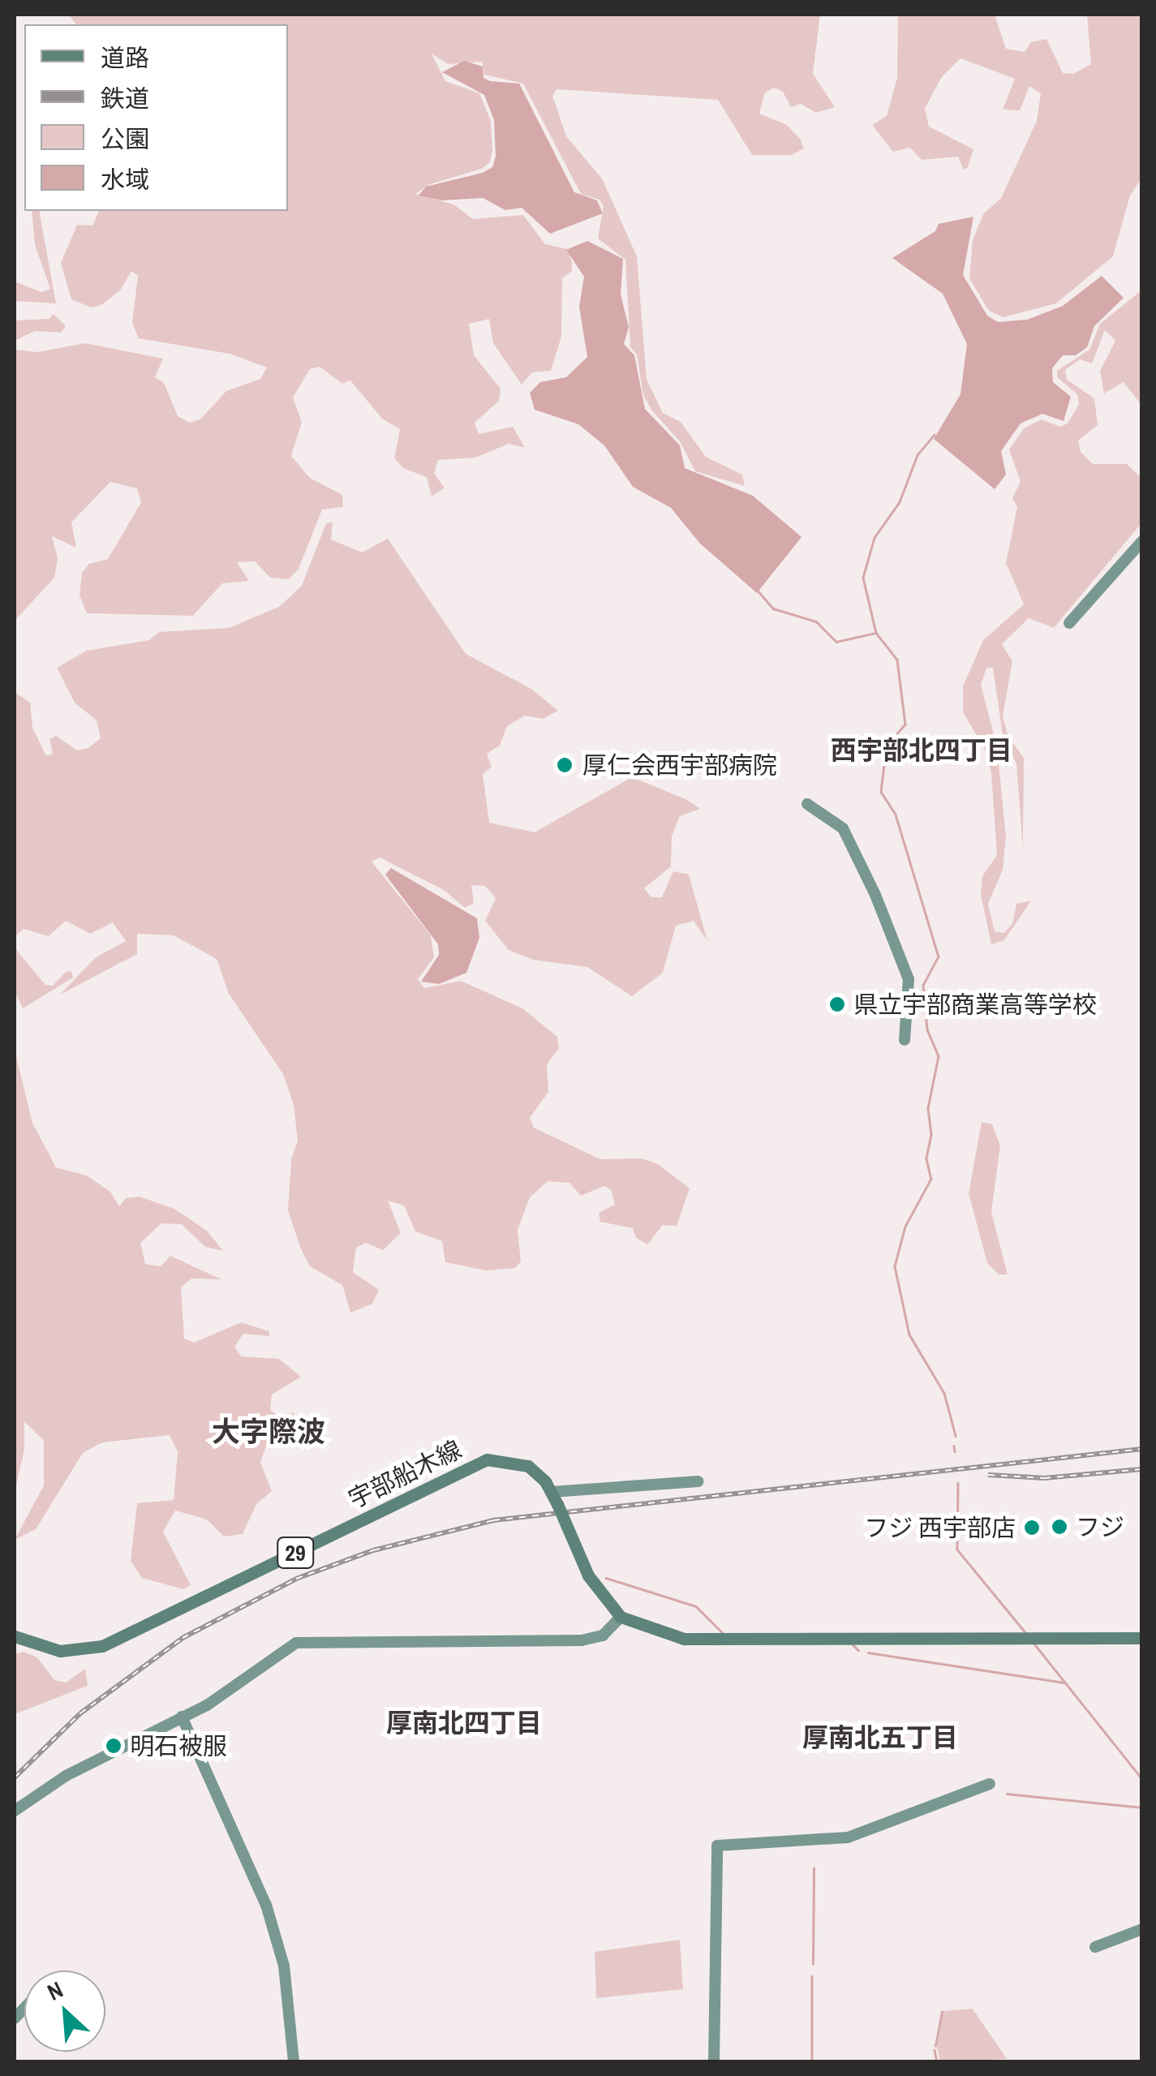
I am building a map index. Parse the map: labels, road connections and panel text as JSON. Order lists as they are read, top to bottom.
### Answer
{
  "streets": {
    "main road": ["宇部船木線", "29"]
  },
  "districts": [
    "西宇部北四丁目",
    "大字際波",
    "厚南北四丁目",
    "厚南北五丁目"
  ],
  "places": [
    "厚仁会西宇部病院",
    "県立宇部商業高等学校",
    "フジ",
    "フジ 西宇部店",
    "明石被服"
  ],
  "legend": [
    "道路",
    "鉄道",
    "公園",
    "水域"
  ],
  "north": "top left"
}
